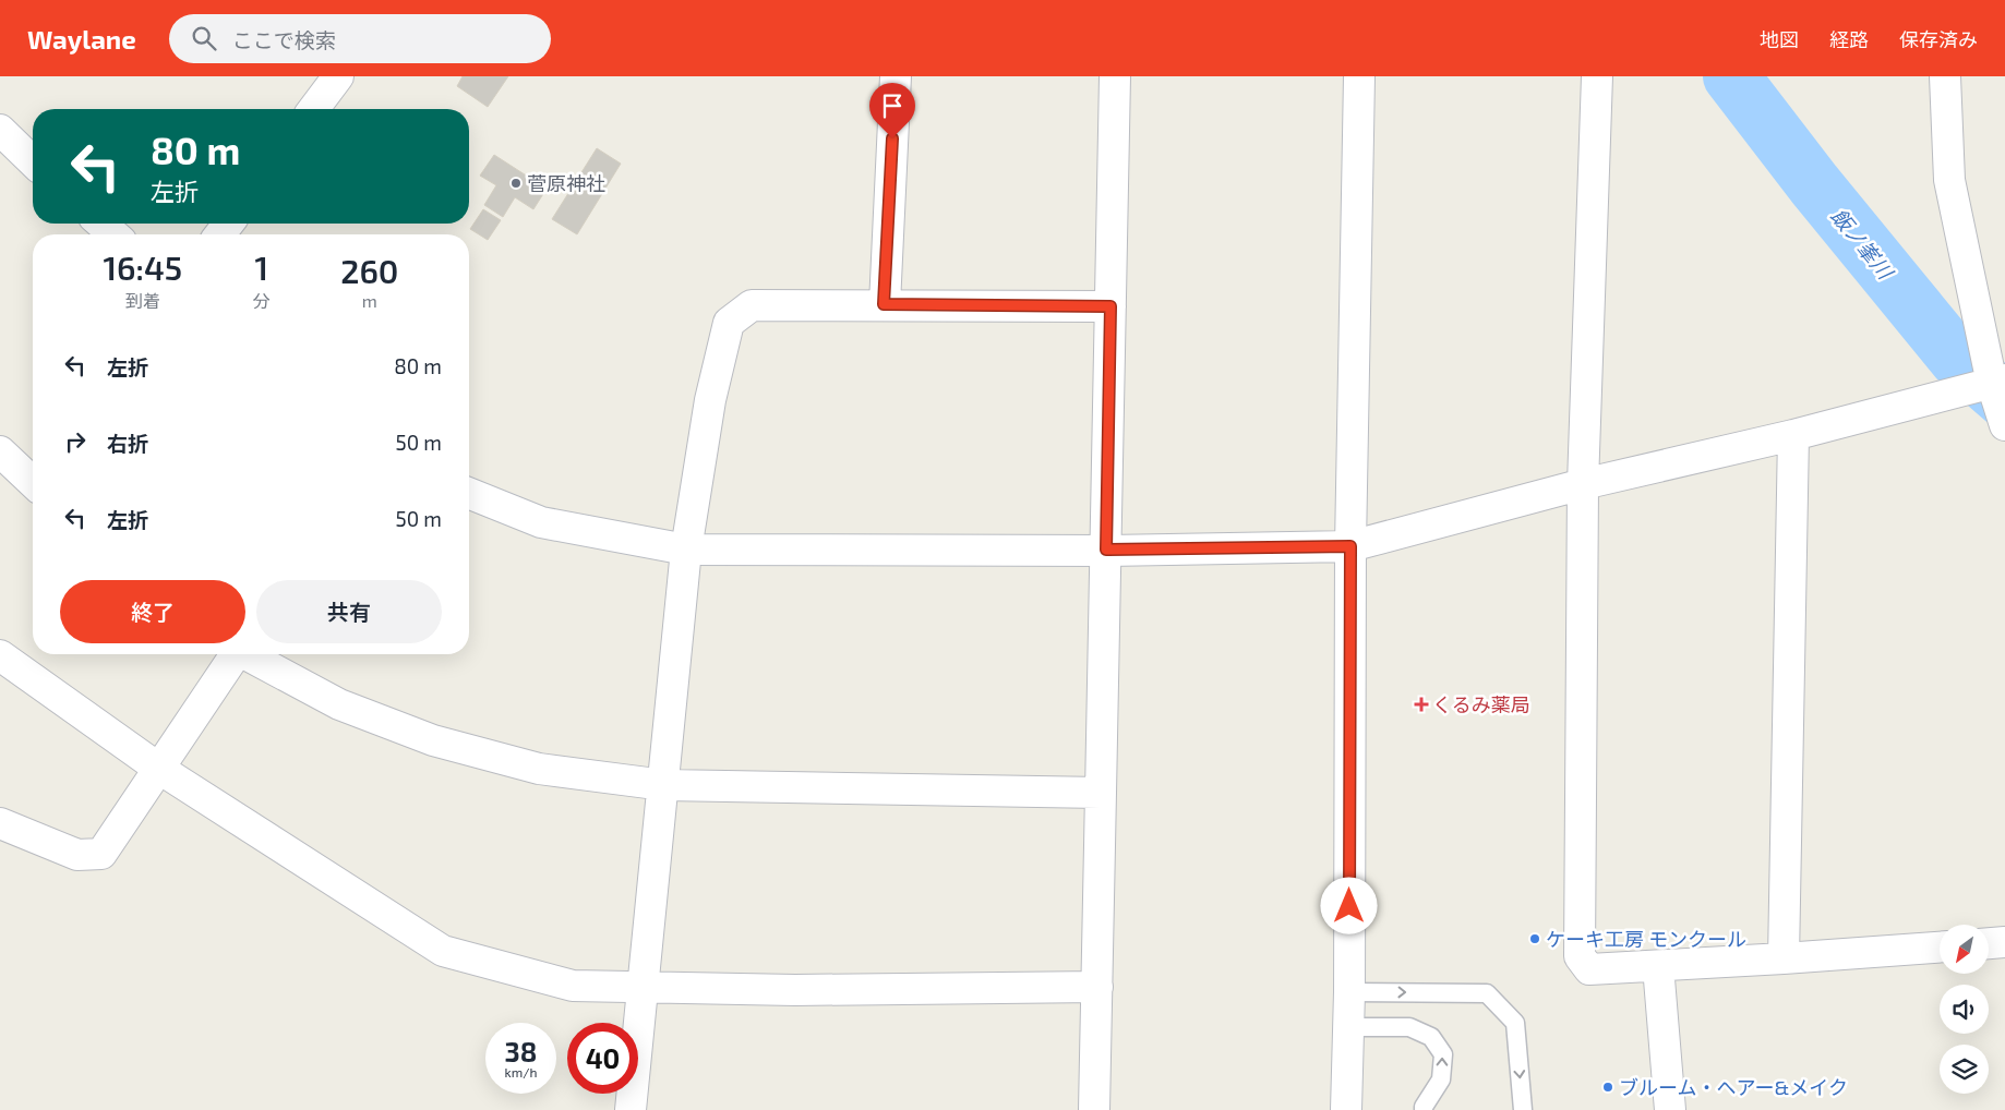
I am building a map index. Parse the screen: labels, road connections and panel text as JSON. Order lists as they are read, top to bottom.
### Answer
{
  "water": ["飯ノ峯川"],
  "places": {
    "other": ["菅原神社", "ケーキ工房 モンクール", "ブルーム・ヘアー&メイク"],
    "health": ["くるみ薬局"]
  },
  "north": "bottom left",
  "page": {
    "header": "Waylane",
    "search": "ここで検索",
    "nav": ["地図", "経路", "保存済み"],
    "turn": ["80 m", "左折"],
    "eta": [
      "16:45",
      "到着",
      "1",
      "分",
      "260",
      "m"
    ],
    "list": [
      {
        "name": "左折",
        "value": "80 m"
      },
      {
        "name": "右折",
        "value": "50 m"
      },
      {
        "name": "左折",
        "value": "50 m"
      }
    ],
    "buttons": ["終了", "共有"],
    "speed": "38 km/h",
    "limit": "40"
  }
}
